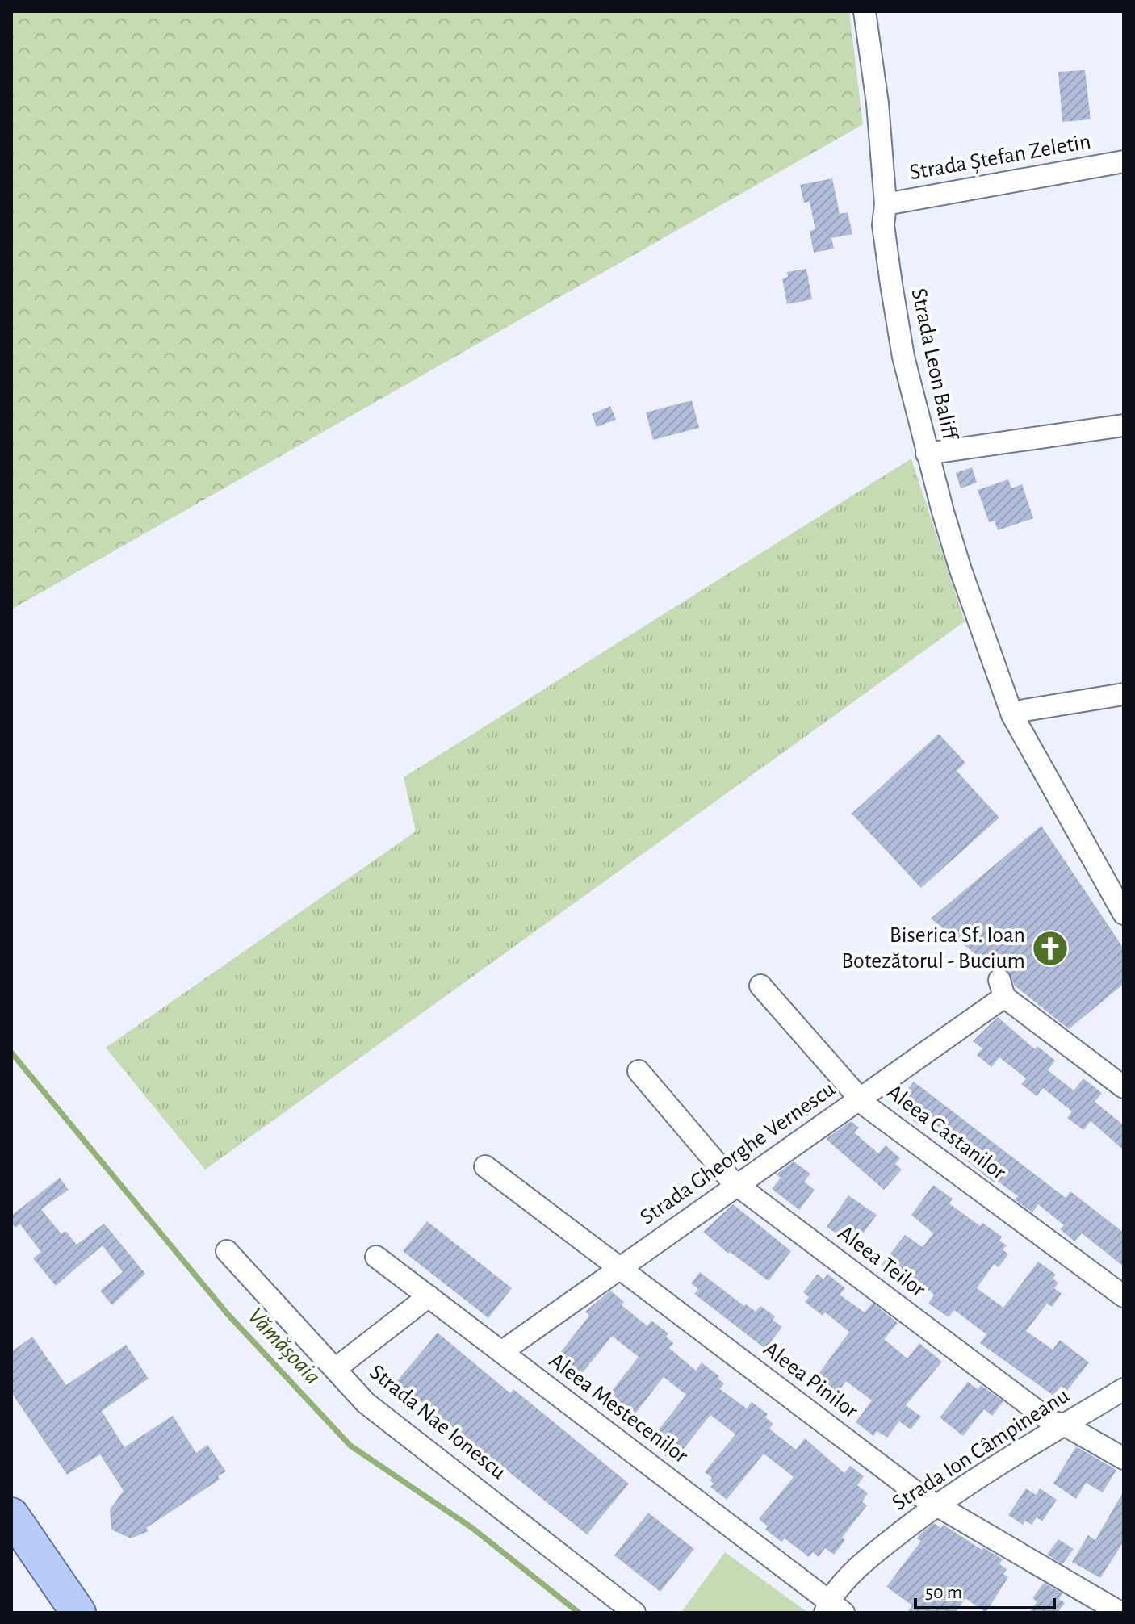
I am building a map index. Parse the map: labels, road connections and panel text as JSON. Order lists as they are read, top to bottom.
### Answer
{
  "streets": {
    "street": [
      "Strada Ștefan Zeletin",
      "Strada Leon Baliff",
      "Aleea Castanilor",
      "Strada Gheorghe Vernescu",
      "Aleea Teilor",
      "Aleea Pinilor",
      "Aleea Mestecenilor",
      "Strada Nae Ionescu",
      "Strada Ion Câmpineanu"
    ]
  },
  "crossings": [
    ["Strada Ștefan Zeletin", "Strada Leon Baliff"],
    ["Aleea Castanilor", "Strada Gheorghe Vernescu"],
    ["Strada Gheorghe Vernescu", "Aleea Teilor"],
    ["Strada Gheorghe Vernescu", "Aleea Pinilor"],
    ["Strada Gheorghe Vernescu", "Aleea Mestecenilor"],
    ["Aleea Teilor", "Strada Ion Câmpineanu"],
    ["Aleea Pinilor", "Strada Ion Câmpineanu"],
    ["Aleea Mestecenilor", "Strada Ion Câmpineanu"]
  ],
  "water": ["Vămășoaia"],
  "places": {
    "church": ["Biserica Sf. Ioan Botezătorul - Bucium"]
  },
  "scale_bar": "50 m"
}
